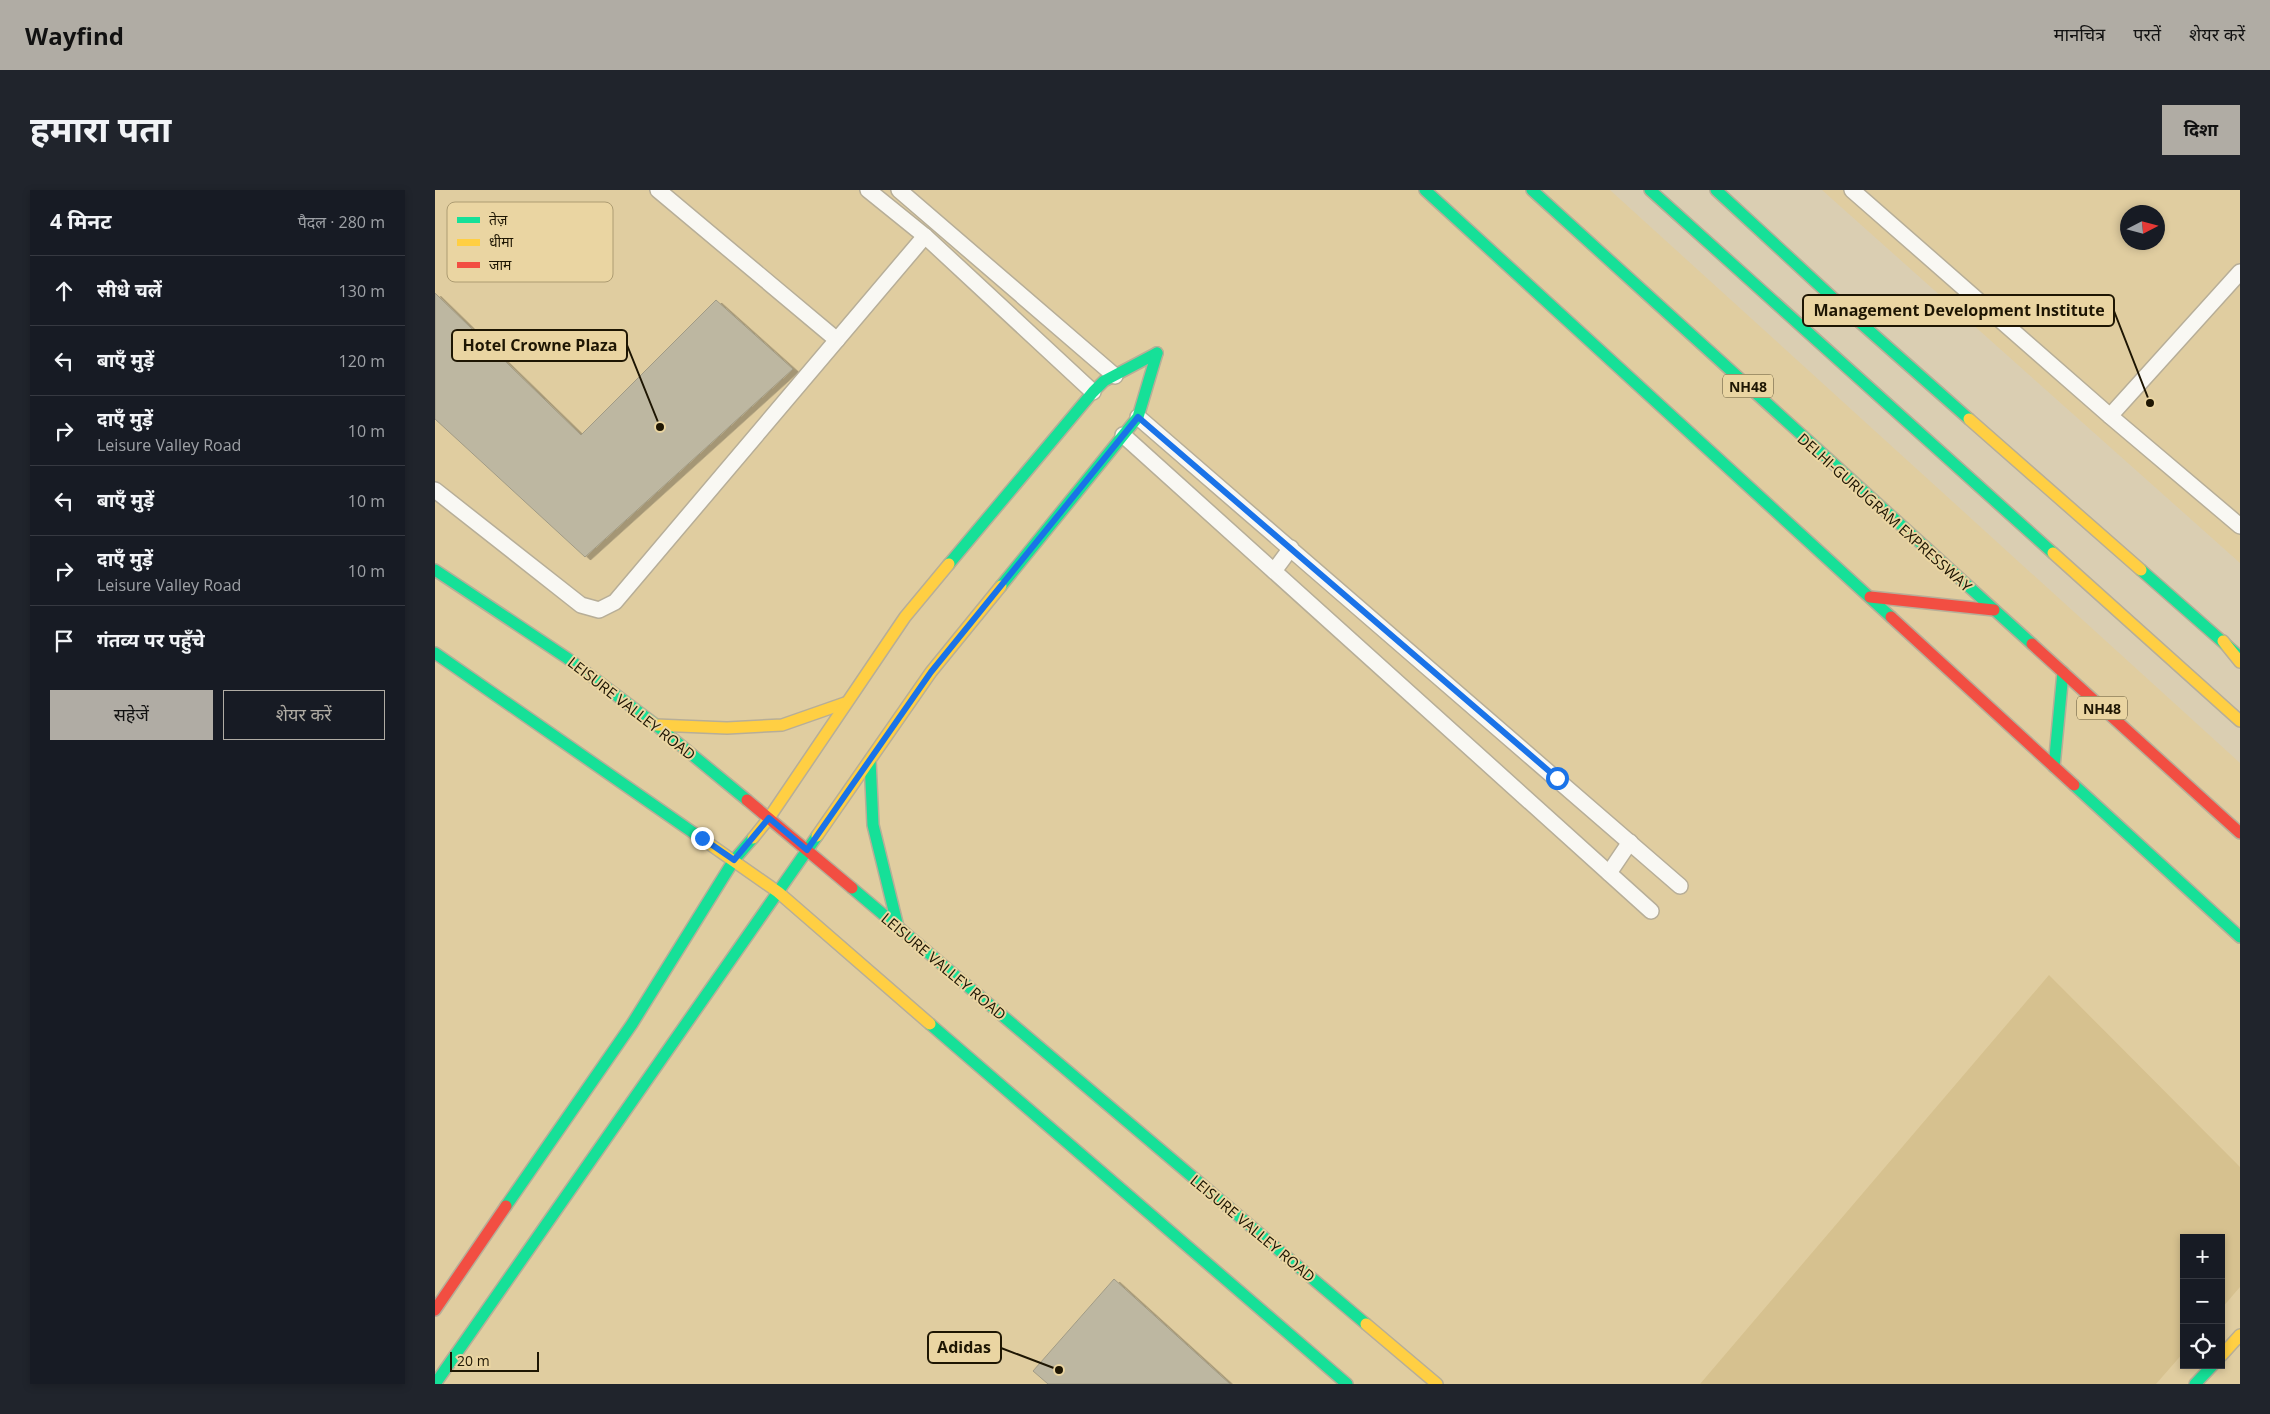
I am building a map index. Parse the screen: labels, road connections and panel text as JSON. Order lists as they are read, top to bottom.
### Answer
{
  "streets": {
    "main road": ["NH48", "DELHI-GURUGRAM EXPRESSWAY", "LEISURE VALLEY ROAD"]
  },
  "places": ["Management Development Institute", "Hotel Crowne Plaza", "Adidas"],
  "legend": ["तेज़", "धीमा", "जाम"],
  "scale_bar": "20 m",
  "north": "right",
  "page": {
    "header": "Wayfind",
    "nav": ["मानचित्र", "परतें", "शेयर करें"],
    "title": "हमारा पता",
    "buttons": [
      "दिशा",
      ["सहेजें", "शेयर करें"]
    ],
    "heading": ["4 मिनट", "पैदल · 280 m"],
    "list": [
      ["सीधे चलें", "130 m"],
      ["बाएँ मुड़ें", "120 m"],
      ["दाएँ मुड़ें", "Leisure Valley Road", "10 m"],
      ["बाएँ मुड़ें", "10 m"],
      ["दाएँ मुड़ें", "Leisure Valley Road", "10 m"],
      "गंतव्य पर पहुँचे"
    ],
    "map_buttons": ["+", "−"],
    "scale": "20 m"
  }
}
